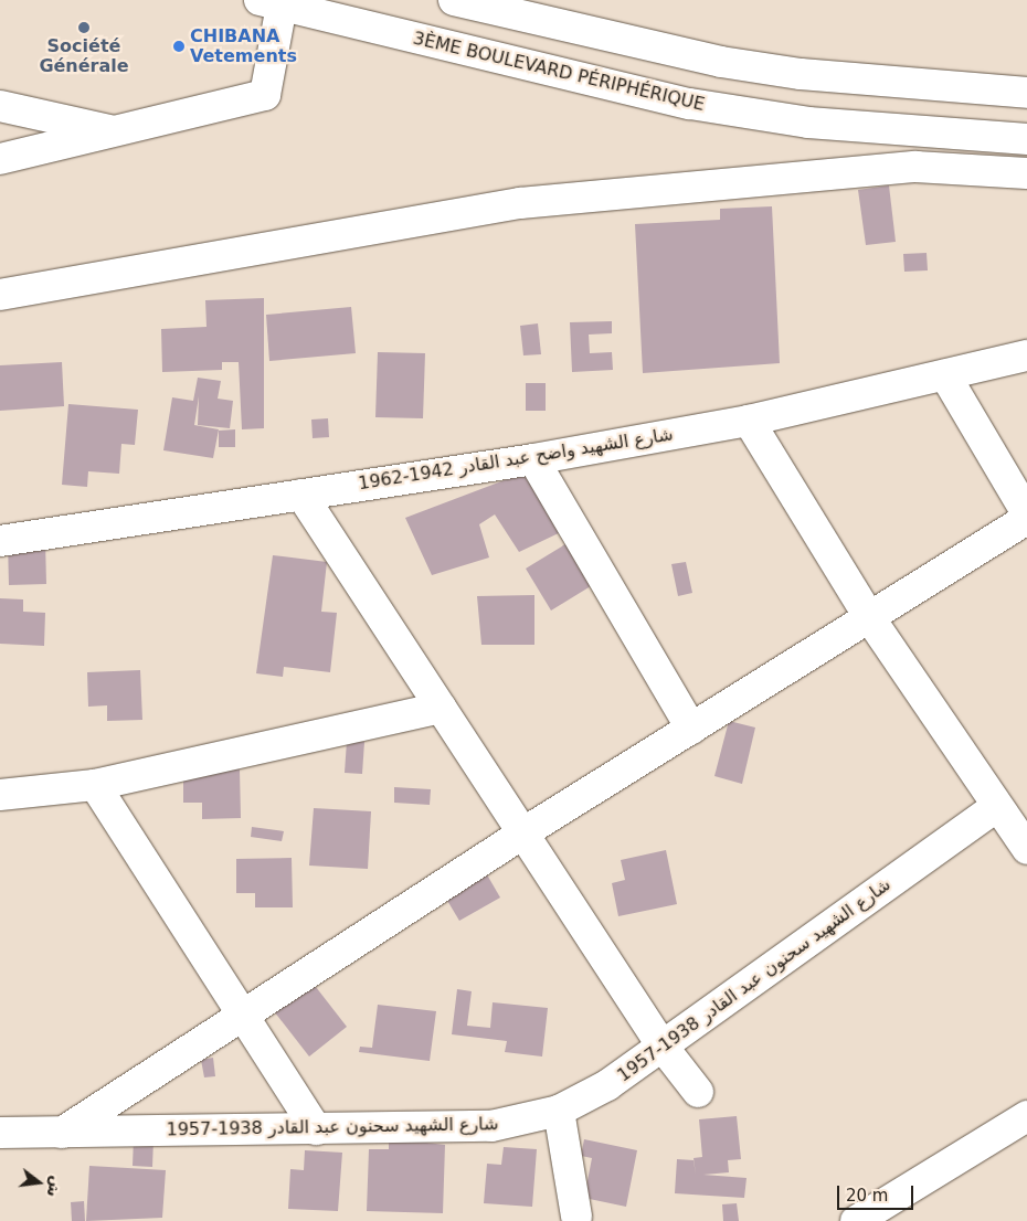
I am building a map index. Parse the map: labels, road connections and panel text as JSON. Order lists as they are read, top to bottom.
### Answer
{
  "streets": {
    "street": ["3ÈME BOULEVARD PÉRIPHÉRIQUE", "شارع الشهيد واضح عبد القادر 1942-1962", "شارع الشهيد سحنون عبد القادر 1938-1957"]
  },
  "places": ["Société Générale", "CHIBANA Vetements"],
  "scale_bar": "20 m",
  "north": "right"
}
